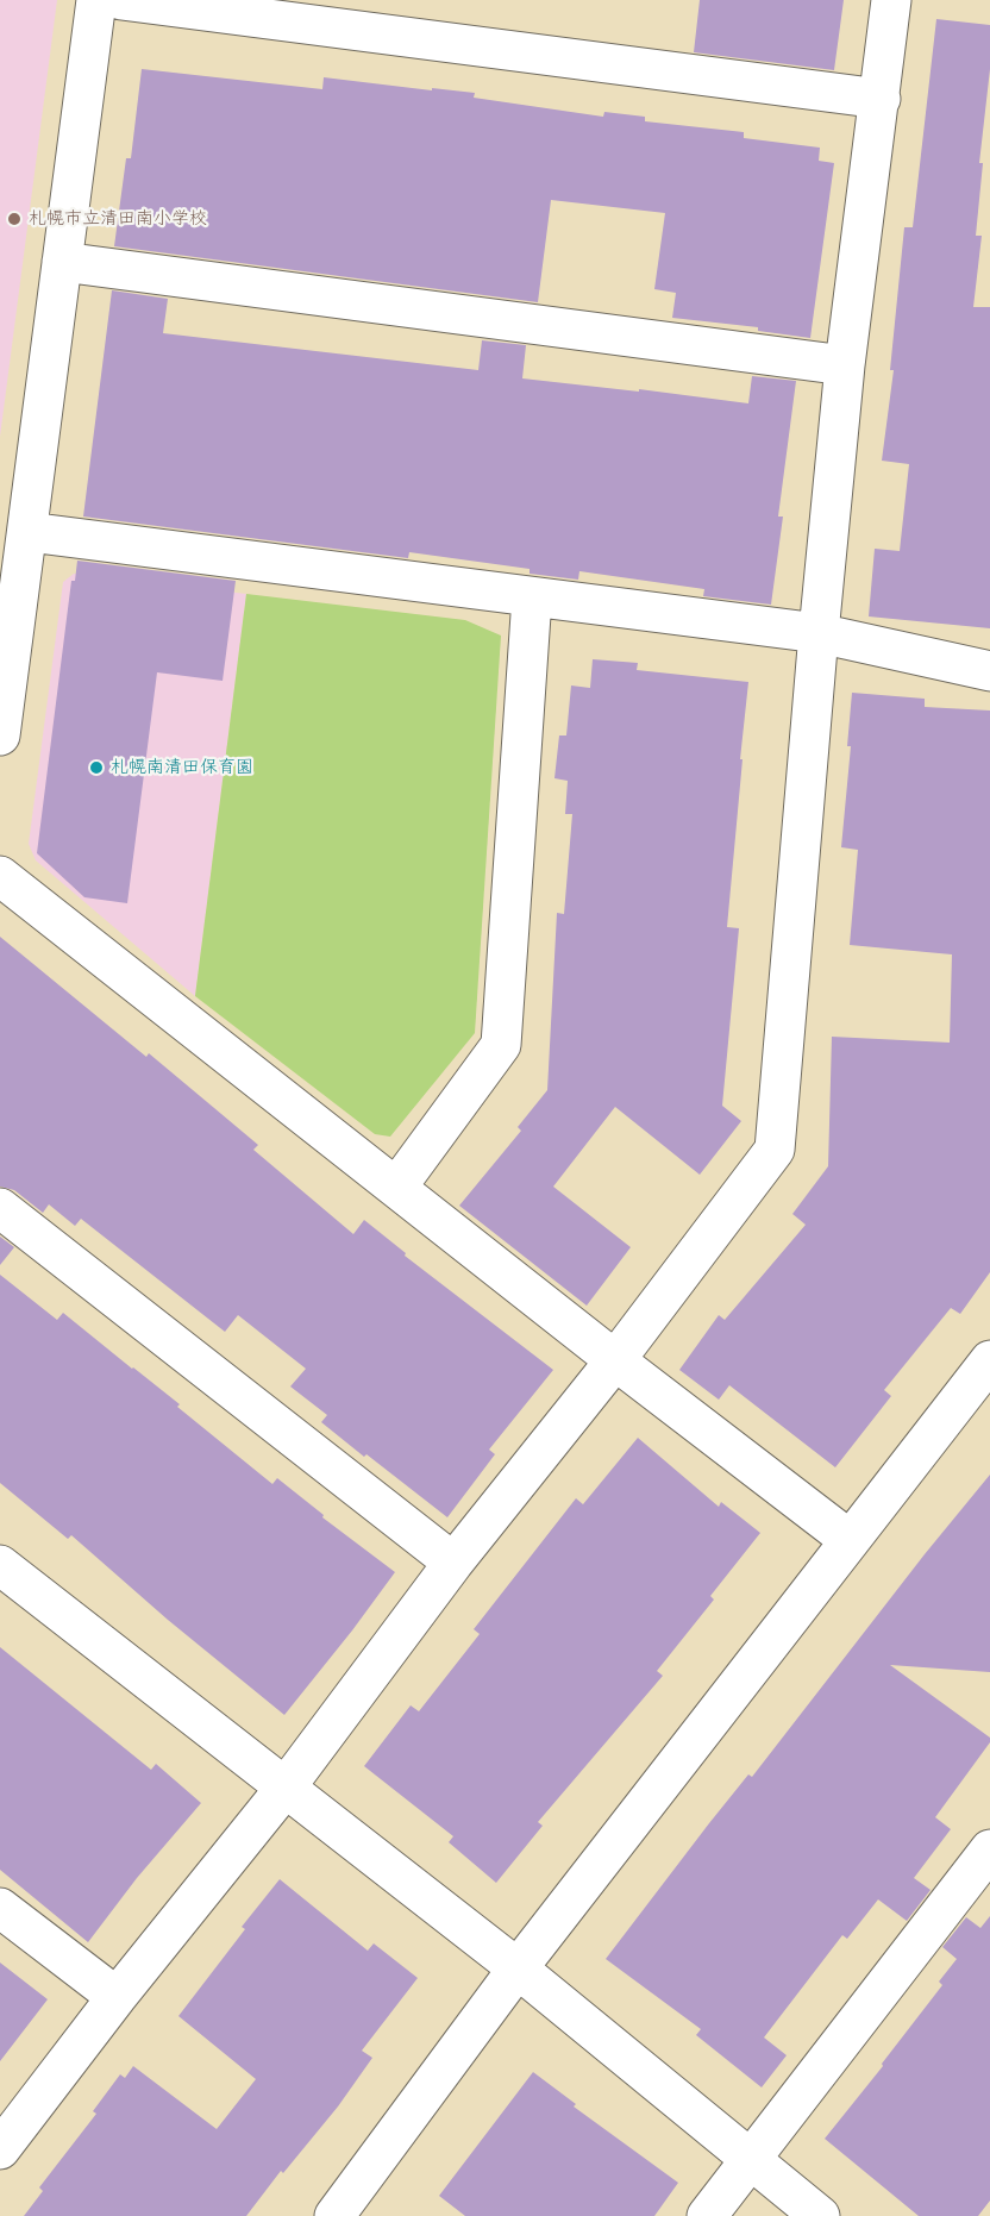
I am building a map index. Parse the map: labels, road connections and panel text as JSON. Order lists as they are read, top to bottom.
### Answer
{
  "places": ["札幌市立清田南小学校", "札幌南清田保育園"]
}
